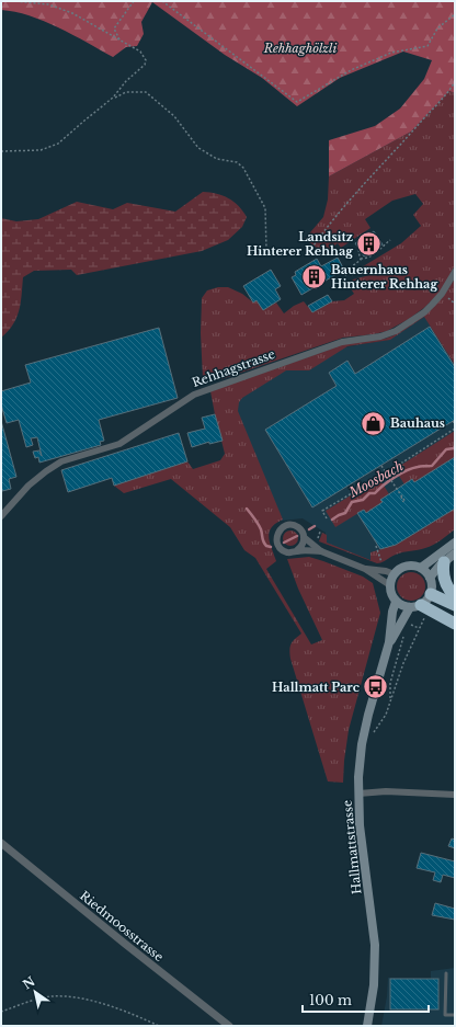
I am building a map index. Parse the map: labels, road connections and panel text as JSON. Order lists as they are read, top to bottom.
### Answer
{
  "streets": {
    "main road": ["Hallmattstrasse"],
    "street": ["Rehhagstrasse", "Riedmoosstrasse"]
  },
  "water": ["Moosbach"],
  "parks": ["Rehhaghölzli"],
  "places": {
    "building": ["Landsitz Hinterer Rehhag", "Bauernhaus Hinterer Rehhag"],
    "shop": ["Bauhaus"],
    "bus stop": ["Hallmatt Parc"]
  },
  "scale_bar": "100 m",
  "north": "top left"
}
